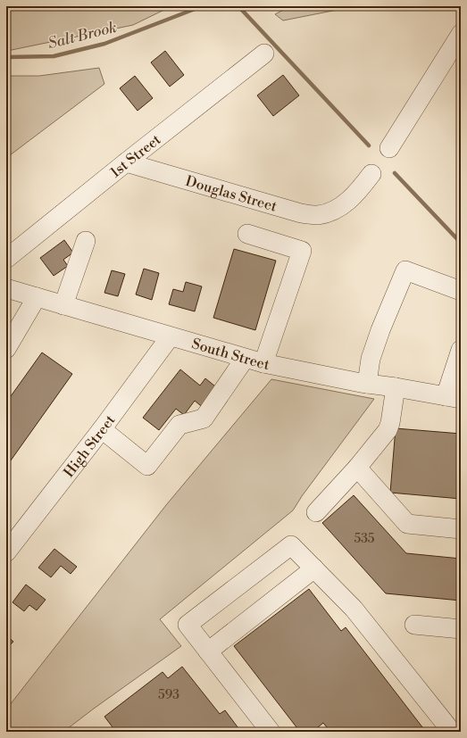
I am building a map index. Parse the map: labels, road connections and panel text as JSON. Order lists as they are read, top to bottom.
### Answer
{
  "streets": {
    "street": [
      "1st Street",
      "Douglas Street",
      "South Street",
      "High Street"
    ]
  },
  "crossings": [
    ["1st Street", "Douglas Street"],
    ["South Street", "High Street"]
  ],
  "water": ["Salt Brook"],
  "house_numbers": ["535", "593"]
}
